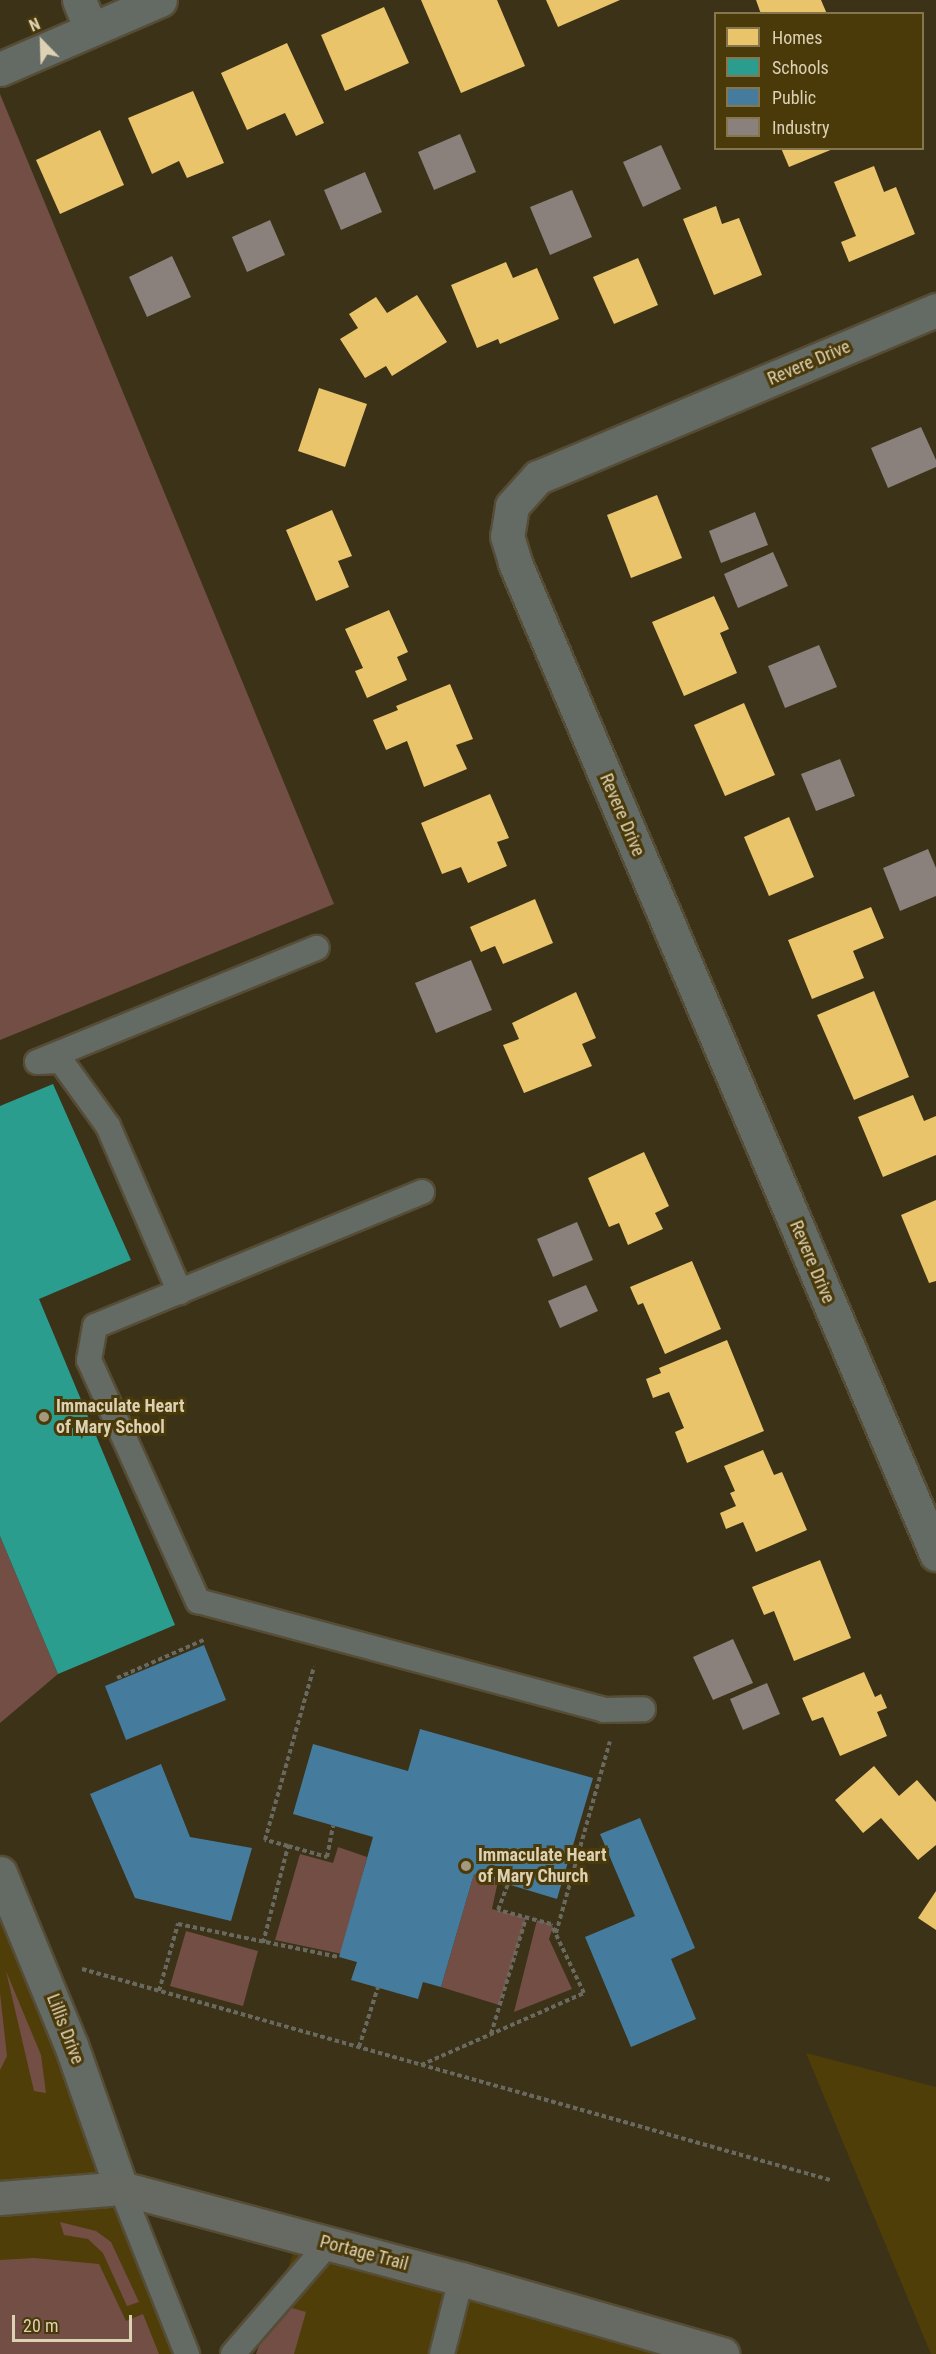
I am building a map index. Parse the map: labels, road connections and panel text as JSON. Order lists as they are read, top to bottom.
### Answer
{
  "streets": {
    "main road": ["Portage Trail"],
    "street": ["Revere Drive", "Lillis Drive"]
  },
  "crossings": [
    ["Lillis Drive", "Portage Trail"]
  ],
  "places": ["Immaculate Heart of Mary School", "Immaculate Heart of Mary Church"],
  "legend": [
    "Homes",
    "Schools",
    "Public",
    "Industry"
  ],
  "scale_bar": "20 m",
  "north": "top left"
}
